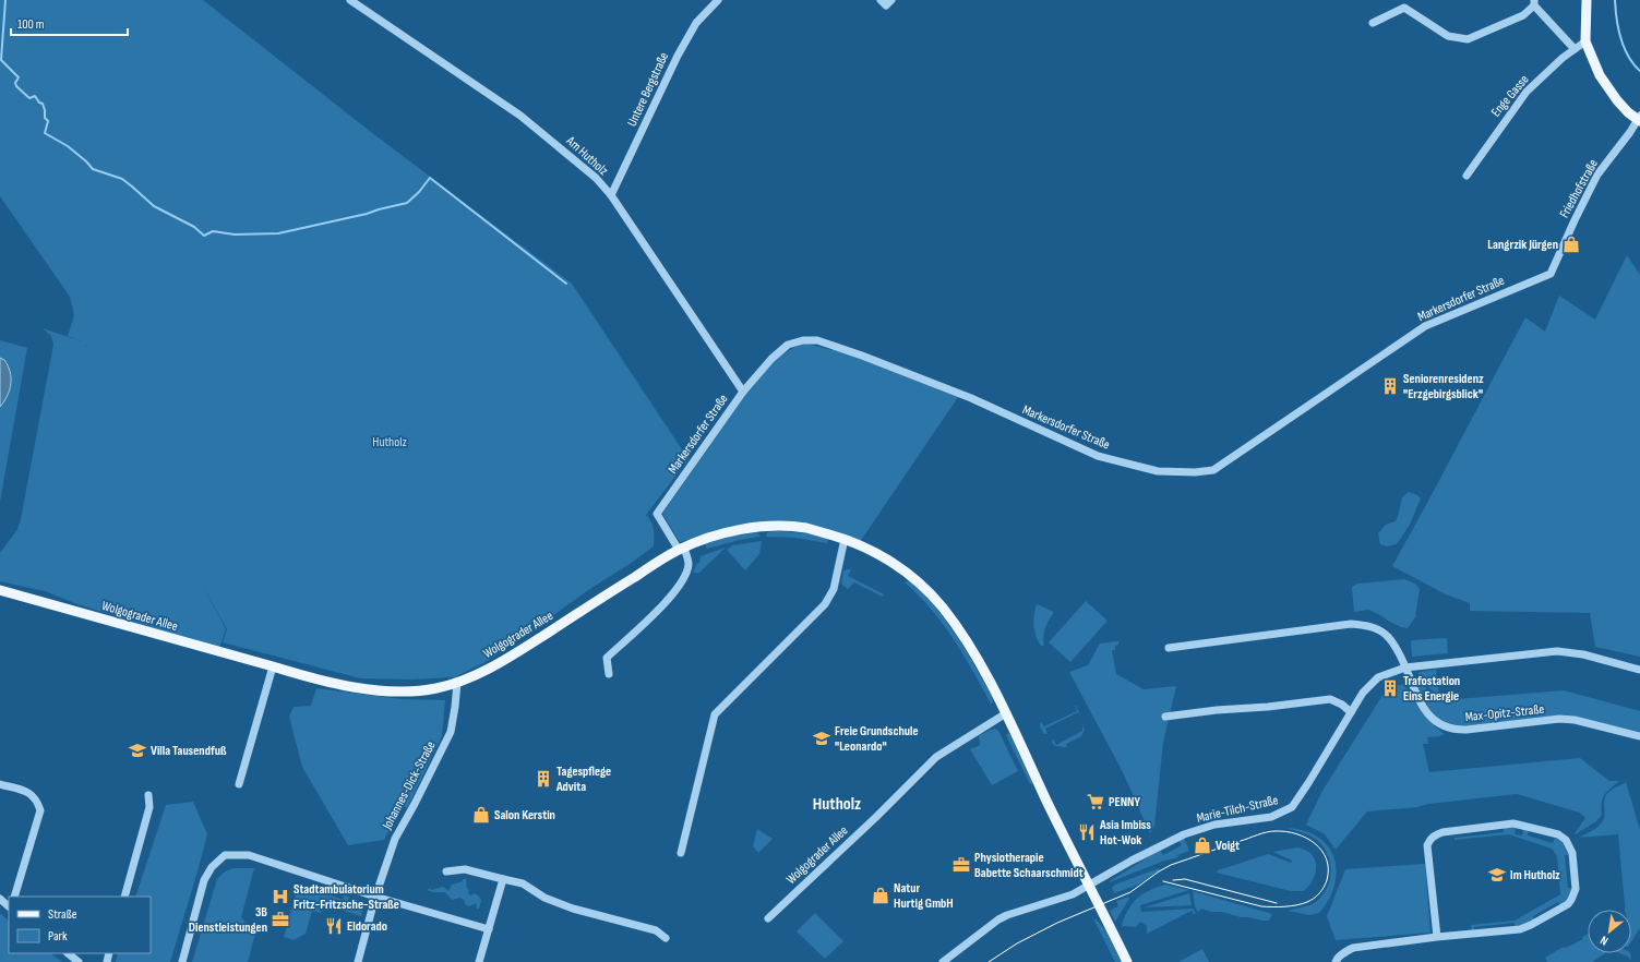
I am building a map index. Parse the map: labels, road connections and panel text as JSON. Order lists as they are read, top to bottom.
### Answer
{
  "streets": {
    "main road": ["Wolgograder Allee"],
    "street": [
      "Untere Bergstraße",
      "Enge Gasse",
      "Am Hutholz",
      "Friedhofstraße",
      "Markersdorfer Straße",
      "Max-Opitz-Straße",
      "Johannes-Dick-Straße",
      "Marie-Tilch-Straße"
    ]
  },
  "crossings": [
    ["Untere Bergstraße", "Am Hutholz"],
    ["Am Hutholz", "Markersdorfer Straße"],
    ["Friedhofstraße", "Markersdorfer Straße"],
    ["Markersdorfer Straße", "Wolgograder Allee"],
    ["Wolgograder Allee", "Johannes-Dick-Straße"],
    ["Wolgograder Allee", "Marie-Tilch-Straße"],
    ["Max-Opitz-Straße", "Marie-Tilch-Straße"]
  ],
  "districts": ["Hutholz"],
  "parks": ["Hutholz"],
  "places": {
    "shop": [
      "Langrzik Jürgen",
      "Salon Kerstin",
      "Voigt",
      "Natur Hurtig GmbH"
    ],
    "building": ["Seniorenresidenz \"Erzgebirgsblick\"", "Trafostation Eins Energie", "Tagespflege Advita"],
    "school or university": ["Freie Grundschule \"Leonardo\"", "Villa Tausendfuß", "Im Hutholz"],
    "supermarket": ["PENNY"],
    "restaurant": ["Asia Imbiss Hot-Wok", "Eldorado"],
    "office": ["Physiotherapie Babette Schaarschmidt", "3B Dienstleistungen"],
    "hospital": ["Stadtambulatorium Fritz-Fritzsche-Straße"]
  },
  "legend": ["Straße", "Park"],
  "scale_bar": "100 m",
  "north": "bottom left"
}
